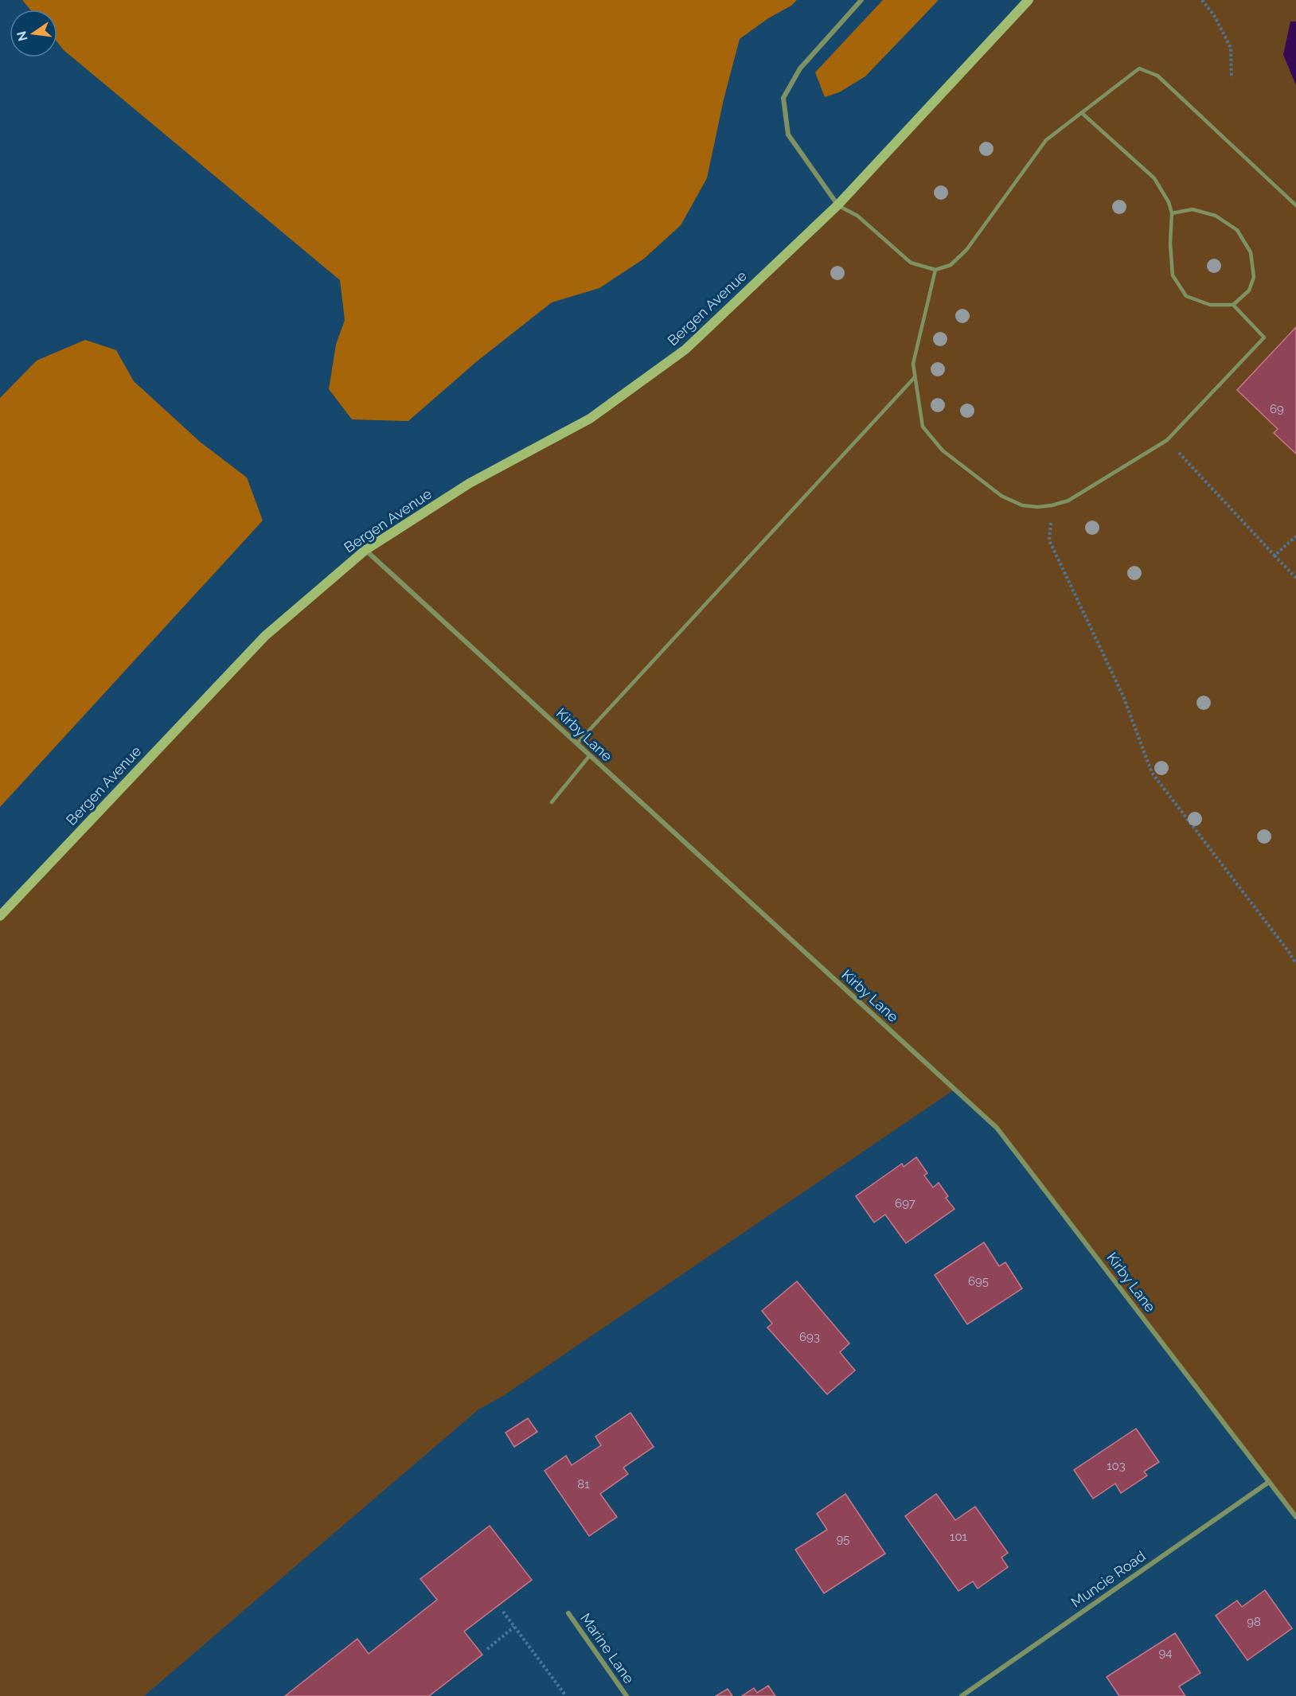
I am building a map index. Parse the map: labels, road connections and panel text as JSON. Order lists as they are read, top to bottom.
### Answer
{
  "streets": {
    "main road": ["Bergen Avenue"],
    "street": ["Kirby Lane", "Muncie Road", "Marine Lane"]
  },
  "crossings": [
    ["Bergen Avenue", "Kirby Lane"],
    ["Kirby Lane", "Muncie Road"]
  ],
  "house_numbers": [
    "69",
    "697",
    "695",
    "693",
    "103",
    "81",
    "101",
    "95",
    "98",
    "94"
  ],
  "north": "left"
}
